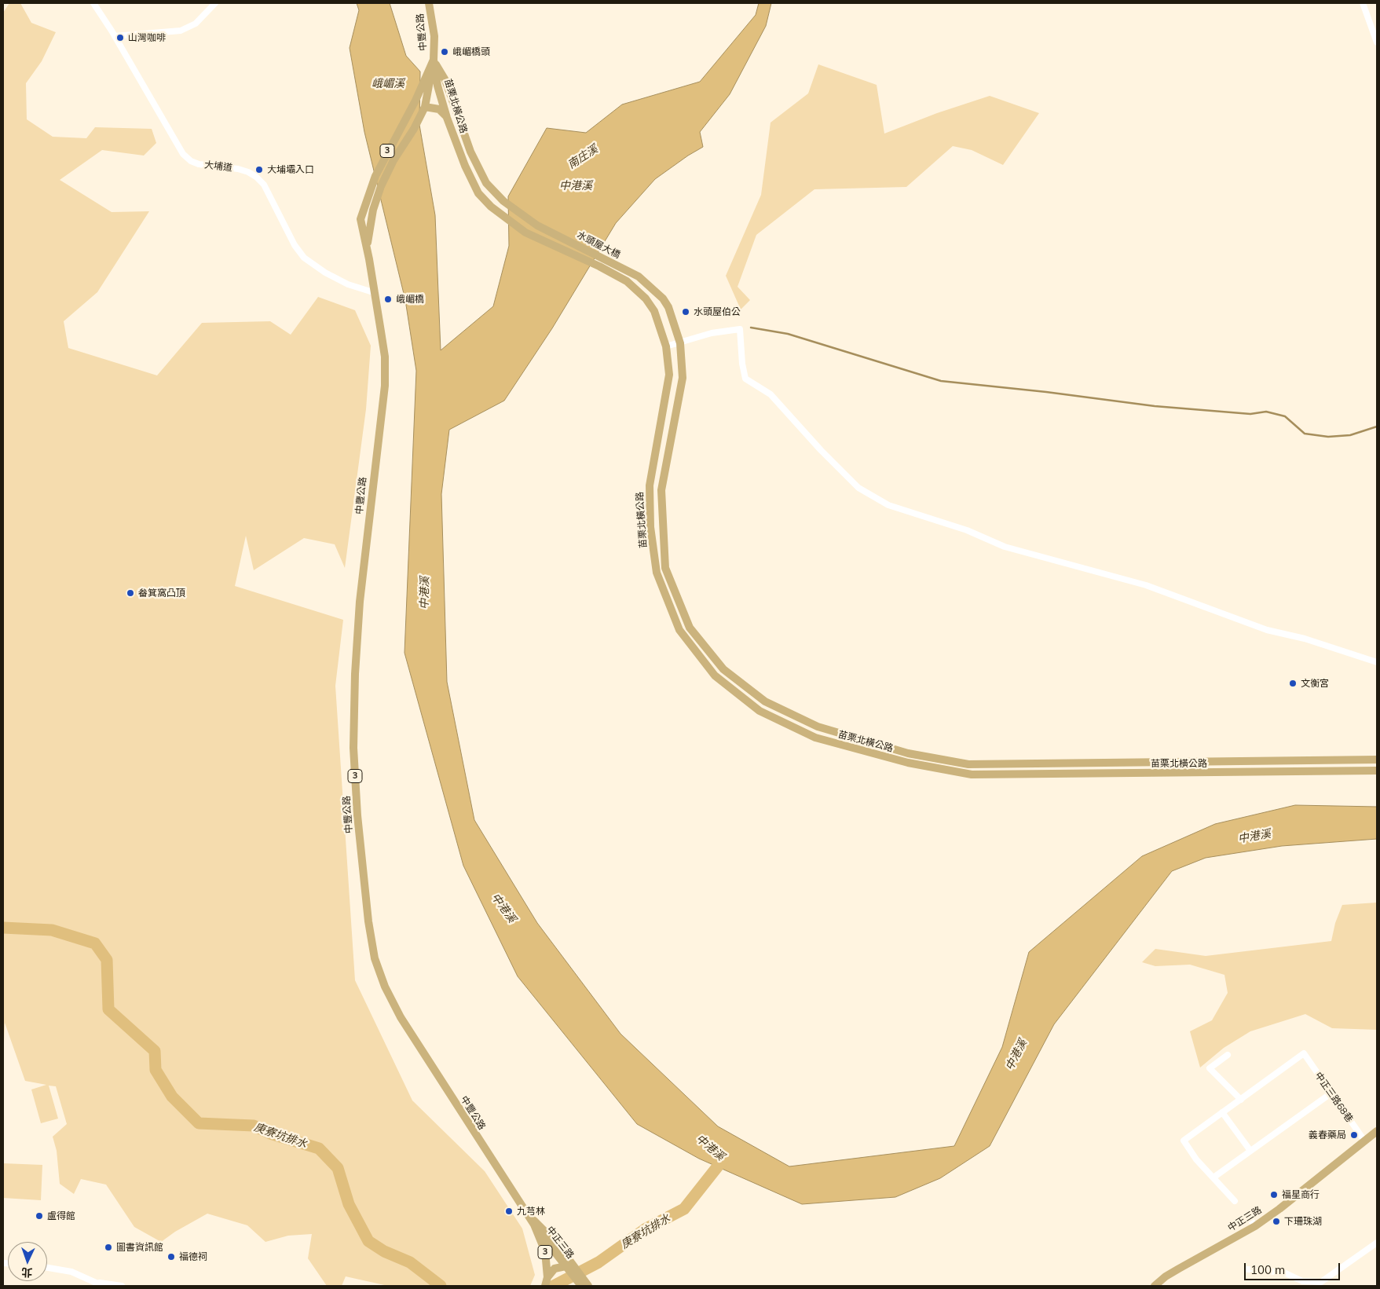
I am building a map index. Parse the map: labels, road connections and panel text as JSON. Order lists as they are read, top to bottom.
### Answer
{
  "streets": {
    "main road": [
      "中豐公路",
      "苗栗北橫公路",
      "3",
      "水頭屋大橋",
      "中正三路"
    ],
    "street": ["大埔道", "中正三路68巷"]
  },
  "crossings": [
    ["中豐公路", "苗栗北橫公路"],
    ["中豐公路", "大埔道"],
    ["中豐公路", "中正三路"],
    ["苗栗北橫公路", "水頭屋大橋"],
    ["中正三路68巷", "中正三路"]
  ],
  "water": [
    "峨嵋溪",
    "南庄溪",
    "中港溪",
    "庚寮坑排水"
  ],
  "places": [
    "山灣咖啡",
    "峨嵋橋頭",
    "大埔壩入口",
    "峨嵋橋",
    "水頭屋伯公",
    "畚箕窩凸頂",
    "文衡宮",
    "義春藥局",
    "福星商行",
    "九芎林",
    "盧得館",
    "下珊珠湖",
    "圖書資訊館",
    "福德祠"
  ],
  "scale_bar": "100 m",
  "north": "bottom"
}
